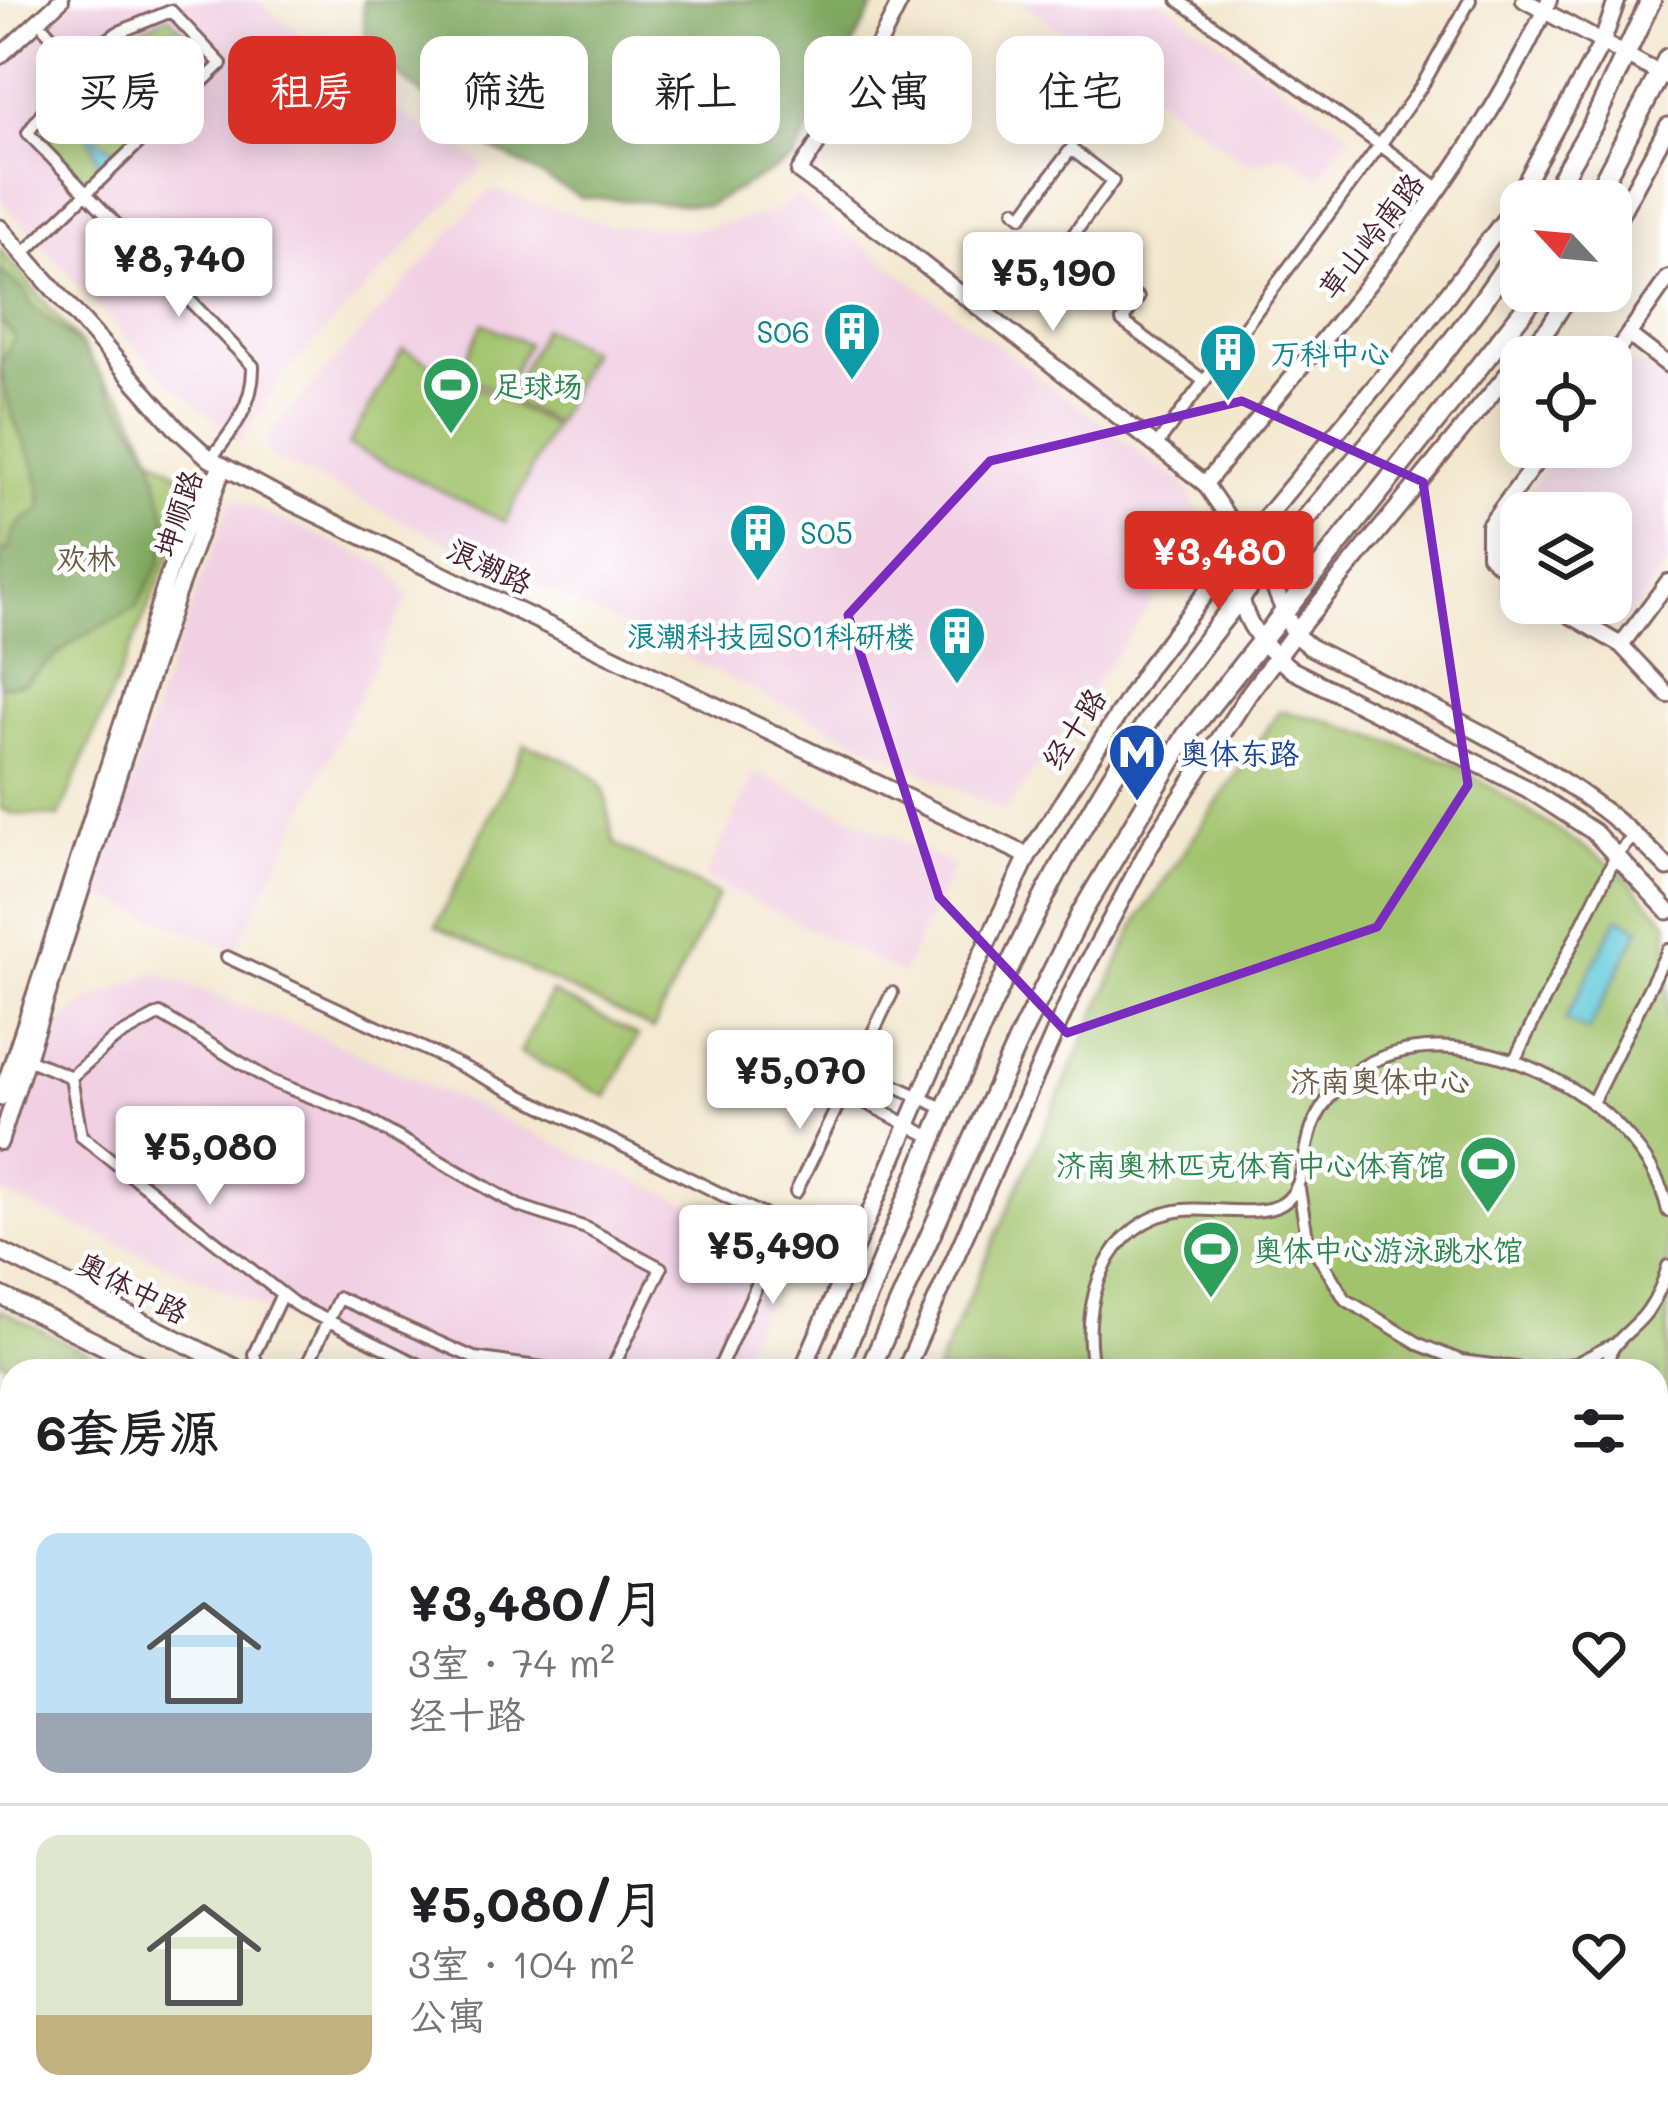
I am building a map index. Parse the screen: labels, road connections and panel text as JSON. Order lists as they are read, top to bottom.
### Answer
{
  "streets": {
    "highway": ["经十路"],
    "main road": ["浪潮路", "奥体中路"],
    "street": ["草山岭南路", "坤顺路"]
  },
  "crossings": [
    ["坤顺路", "浪潮路"],
    ["浪潮路", "经十路"]
  ],
  "parks": ["欢林", "济南奥体中心"],
  "places": {
    "building": [
      "S06",
      "万科中心",
      "S05",
      "浪潮科技园S01科研楼"
    ],
    "sports": ["足球场", "济南奥林匹克体育中心体育馆", "奥体中心游泳跳水馆"],
    "metro station": ["奥体东路"]
  },
  "north": "top left",
  "page": {
    "chip": [
      "买房",
      "租房",
      "筛选",
      "新上",
      "公寓",
      "住宅"
    ],
    "price": [
      "¥8,740",
      "¥5,190",
      "¥3,480",
      "¥5,070",
      "¥5,080",
      "¥5,490"
    ],
    "heading": "6套房源",
    "list": [
      {
        "name": "¥3,480/月",
        "note": "3室 · 74 m² · 经十路"
      },
      {
        "name": "¥5,080/月",
        "note": "3室 · 104 m² · 公寓"
      }
    ]
  }
}
